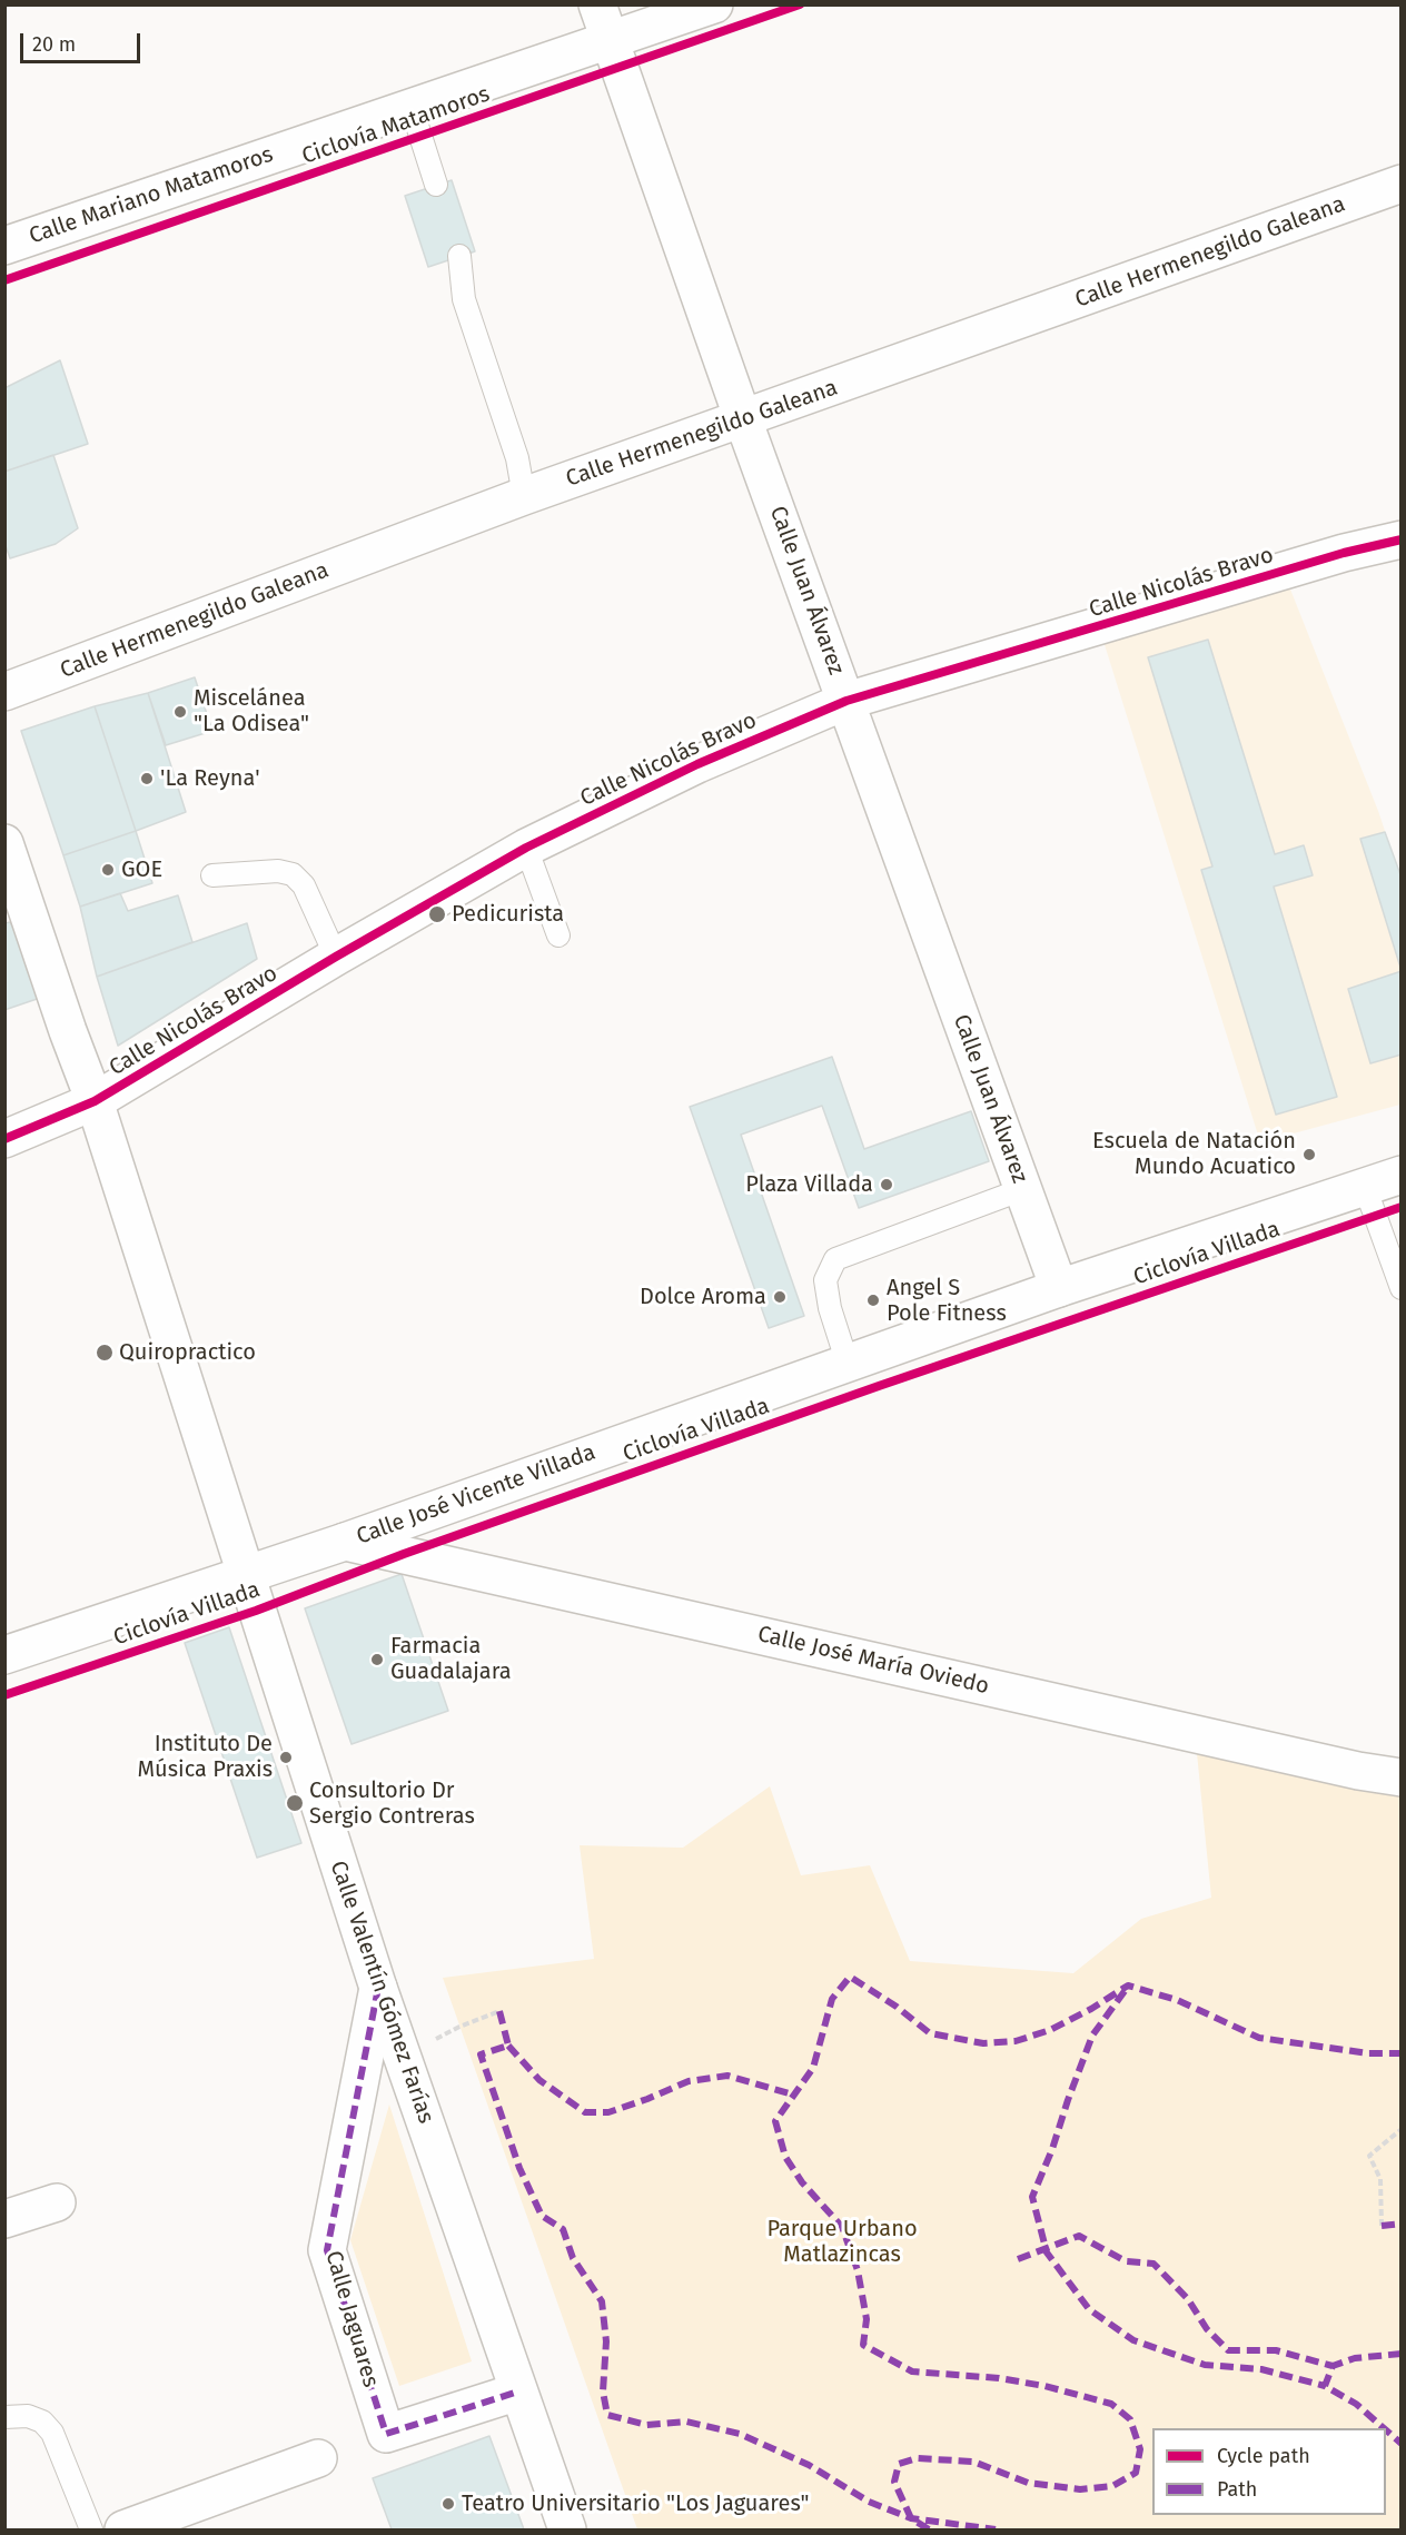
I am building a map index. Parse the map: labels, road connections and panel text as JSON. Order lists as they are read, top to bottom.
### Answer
{
  "streets": {
    "street": [
      "Calle Mariano Matamoros",
      "Calle Hermenegildo Galeana",
      "Calle Nicolás Bravo",
      "Calle Juan Álvarez",
      "Calle José Vicente Villada",
      "Calle José María Oviedo",
      "Calle Valentín Gómez Farías",
      "Calle Jaguares"
    ],
    "cycle path": ["Ciclovía Matamoros", "Ciclovía Villada"]
  },
  "crossings": [
    ["Calle Mariano Matamoros", "Calle Juan Álvarez"],
    ["Calle Hermenegildo Galeana", "Calle Juan Álvarez"],
    ["Calle Nicolás Bravo", "Calle Juan Álvarez"],
    ["Calle Nicolás Bravo", "Calle Valentín Gómez Farías"],
    ["Calle Juan Álvarez", "Calle José Vicente Villada"],
    ["Calle José Vicente Villada", "Calle José María Oviedo"],
    ["Calle José Vicente Villada", "Calle Valentín Gómez Farías"],
    ["Calle Valentín Gómez Farías", "Calle Jaguares"]
  ],
  "parks": ["Parque Urbano Matlazincas"],
  "places": [
    "Miscelánea \"La Odisea\"",
    "'La Reyna'",
    "GOE",
    "Pedicurista",
    "Escuela de Natación Mundo Acuatico",
    "Plaza Villada",
    "Dolce Aroma",
    "Angel S Pole Fitness",
    "Quiropractico",
    "Farmacia Guadalajara",
    "Instituto De Música Praxis",
    "Consultorio Dr Sergio Contreras",
    "Teatro Universitario \"Los Jaguares\""
  ],
  "legend": ["Cycle path", "Path"],
  "scale_bar": "20 m"
}
